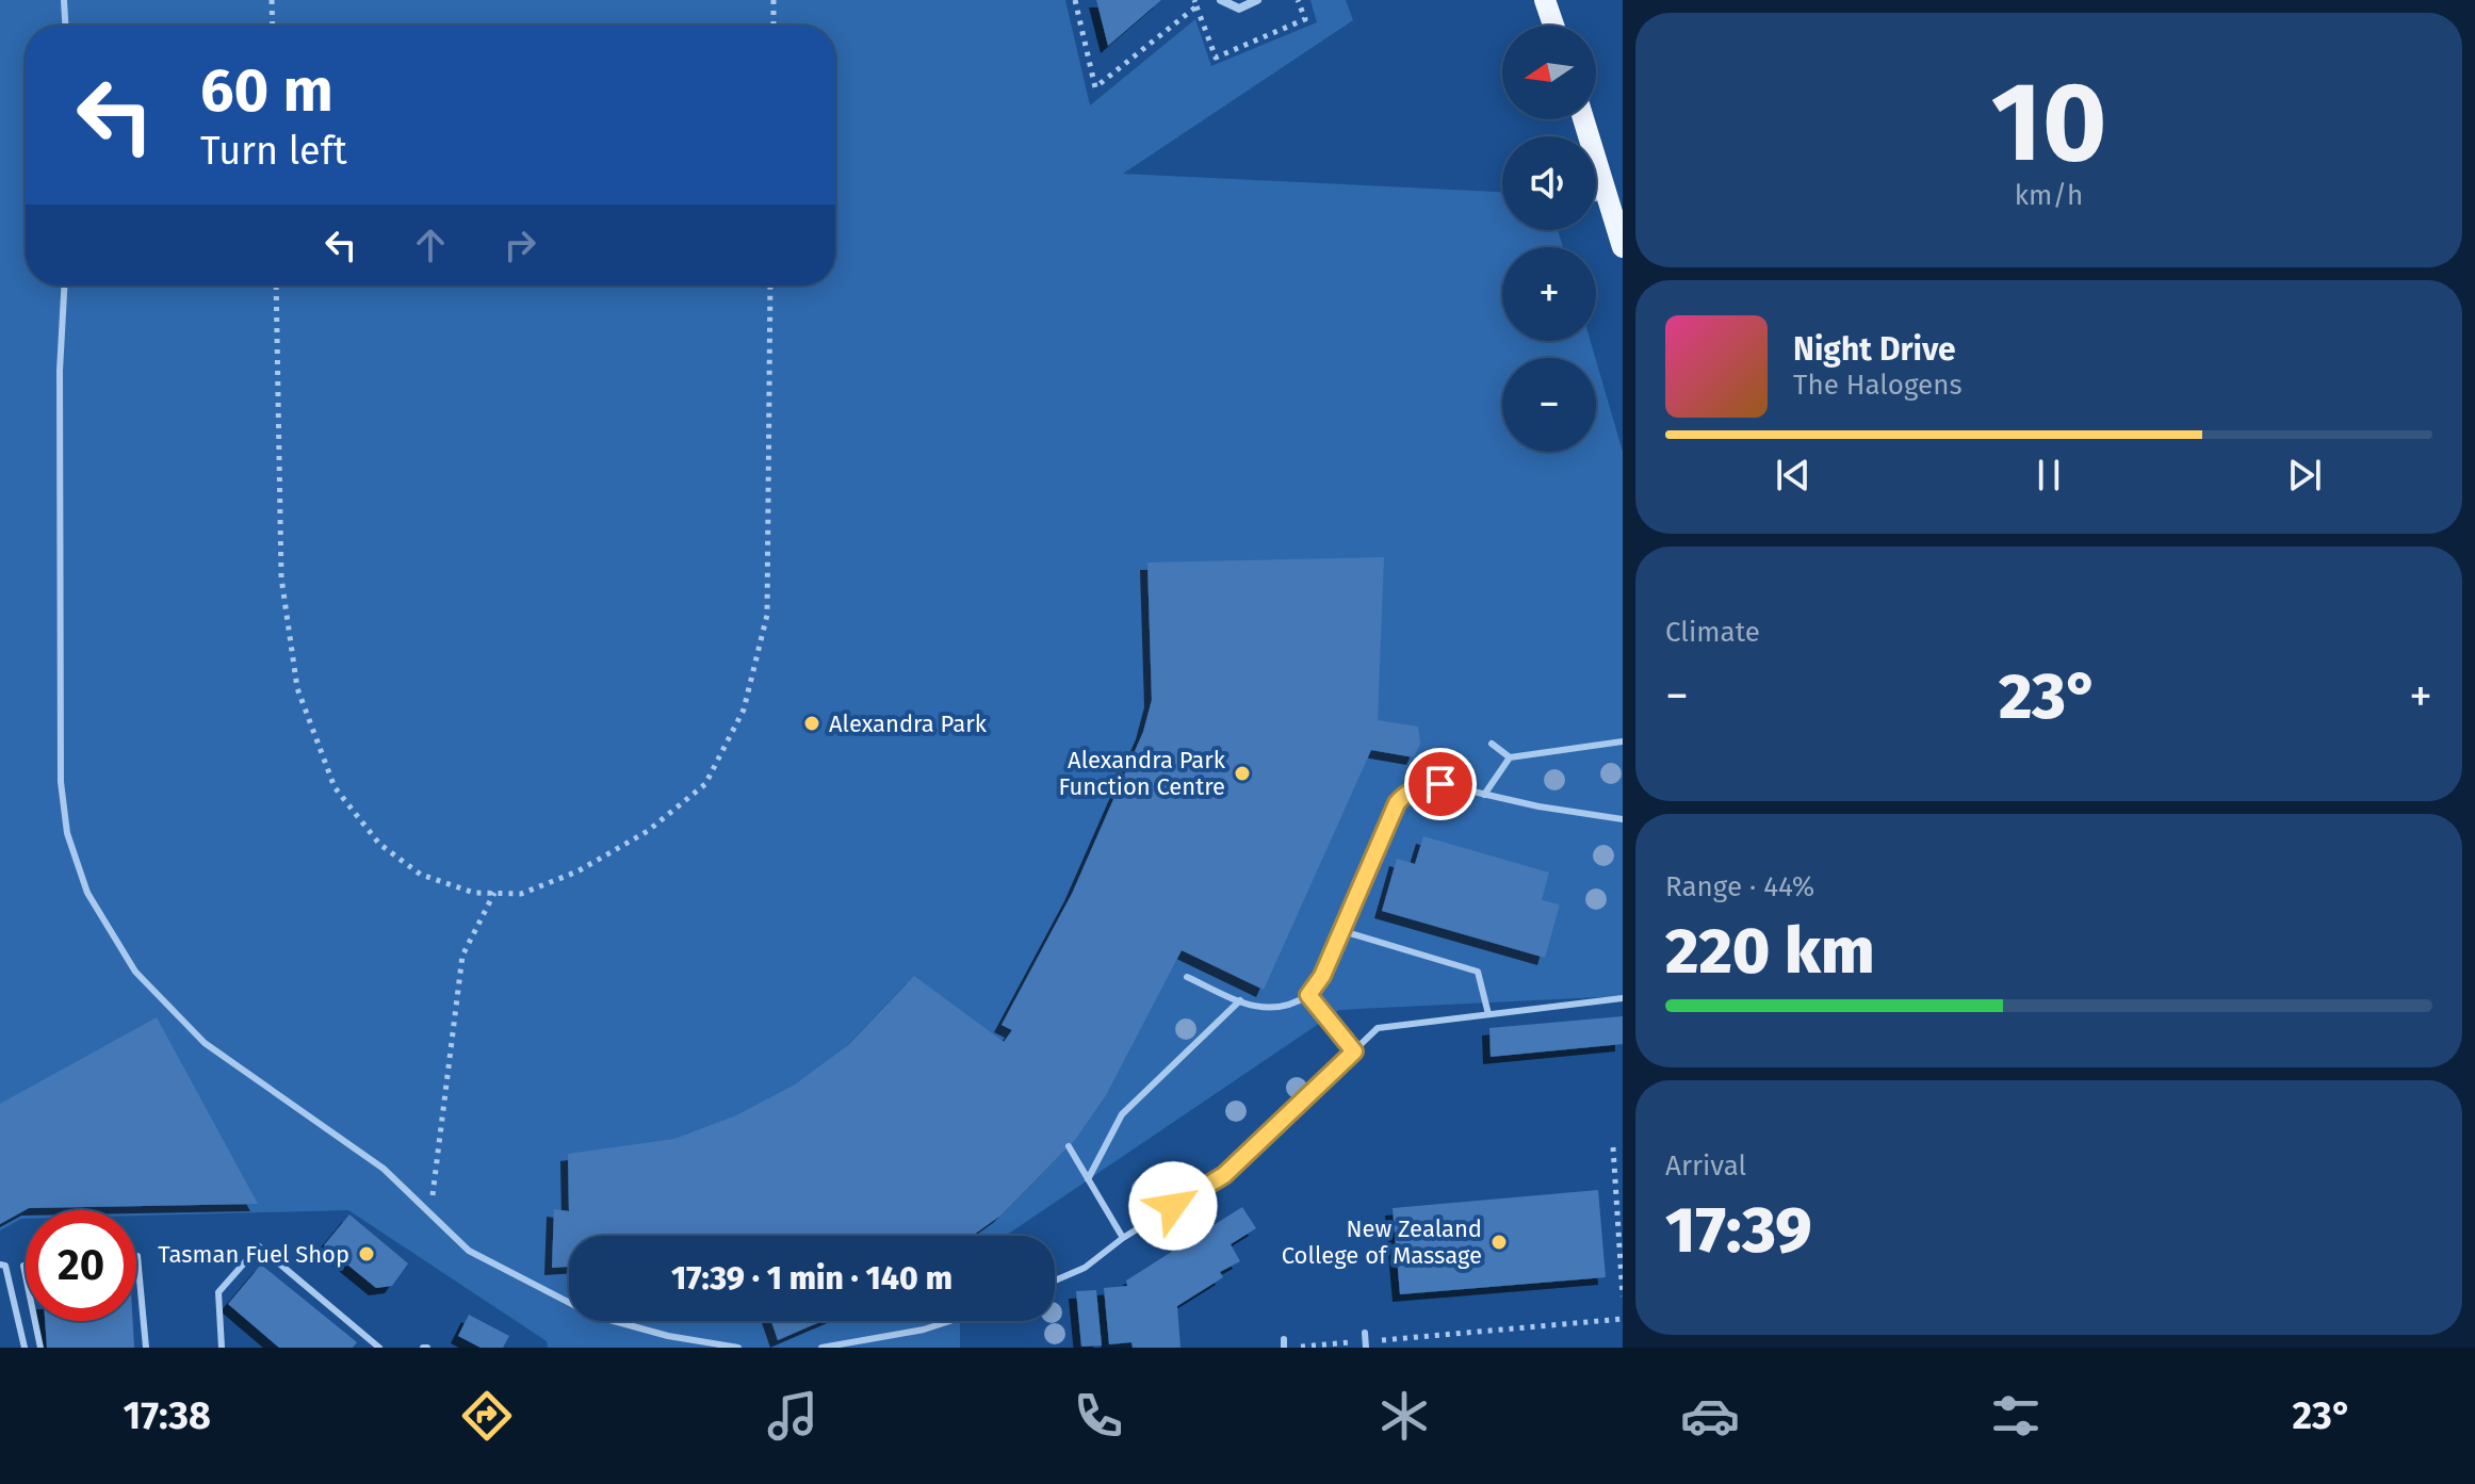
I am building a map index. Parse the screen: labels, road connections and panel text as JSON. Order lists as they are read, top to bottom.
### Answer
{
  "places": [
    "Alexandra Park",
    "Alexandra Park Function Centre",
    "New Zealand College of Massage",
    "Tasman Fuel Shop"
  ],
  "north": "left",
  "page": {
    "tile": [
      ["10", "km/h"],
      "Climate",
      ["Range · 44%", "220 km"],
      ["Arrival", "17:39"]
    ],
    "map_buttons": ["+", "−"],
    "turn": ["60 m", "Turn left"],
    "song": ["Night Drive", "The Halogens"],
    "heat": ["−", "23°", "+"],
    "limit": "20",
    "trip": "17:39 · 1 min · 140 m",
    "tabs": ["17:38", "23°"]
  }
}
